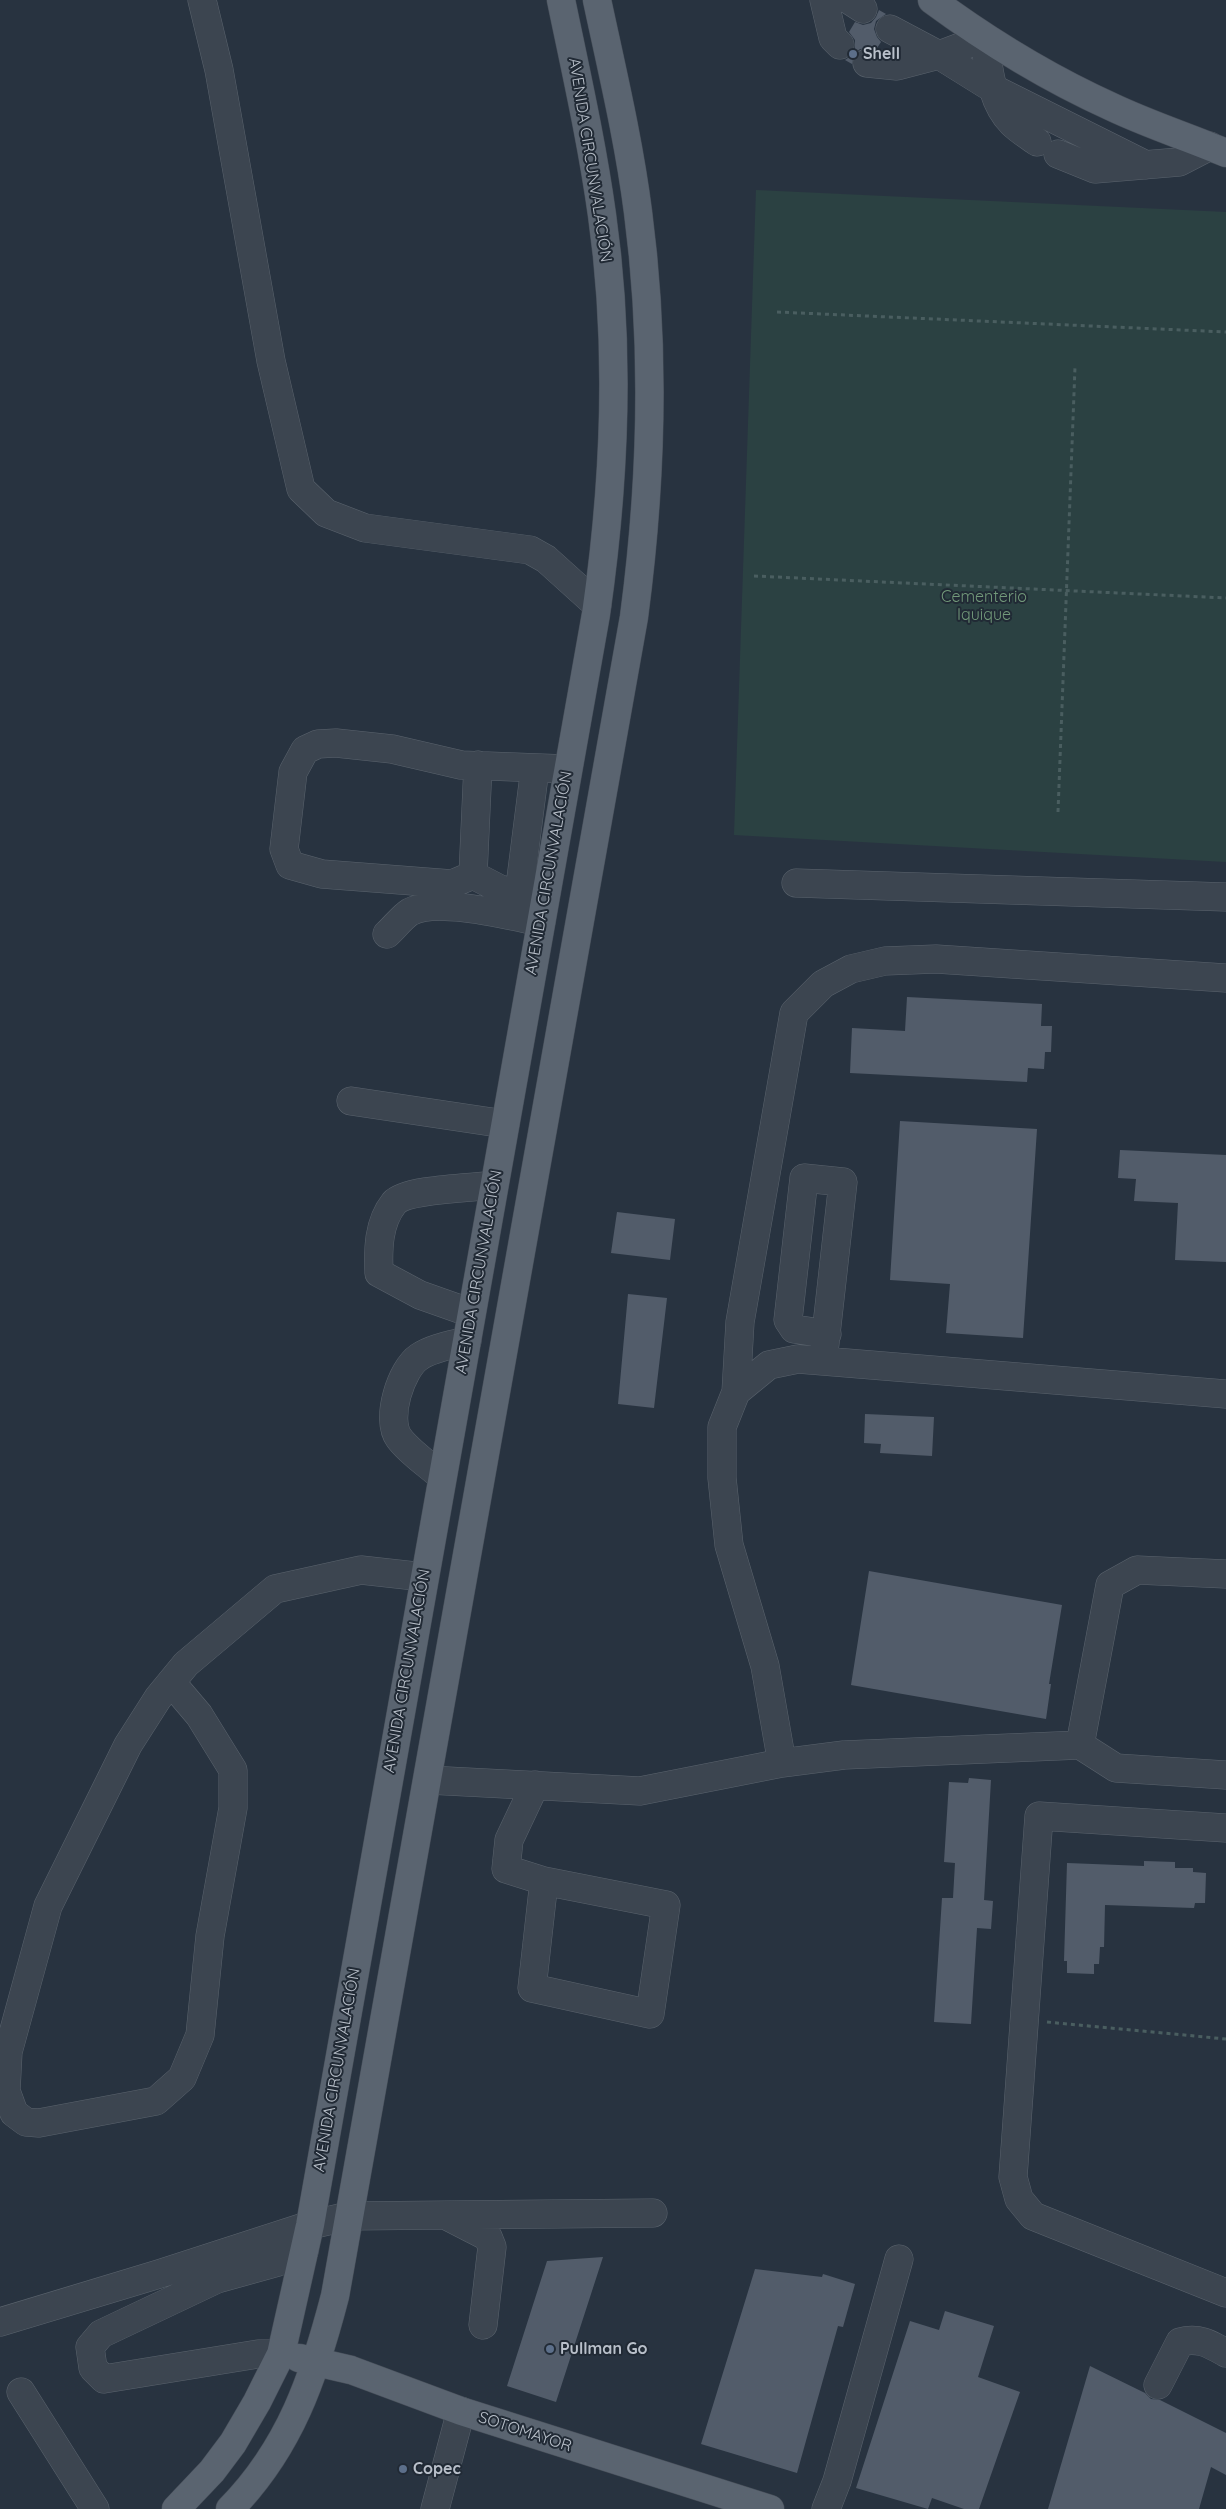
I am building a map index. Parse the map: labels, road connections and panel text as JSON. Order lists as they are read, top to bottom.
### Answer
{
  "streets": {
    "main road": ["AVENIDA CIRCUNVALACIÓN", "SOTOMAYOR"]
  },
  "crossings": [
    ["AVENIDA CIRCUNVALACIÓN", "SOTOMAYOR"]
  ],
  "parks": ["Cementerio Iquique"],
  "places": ["Shell", "Pullman Go", "Copec"]
}
